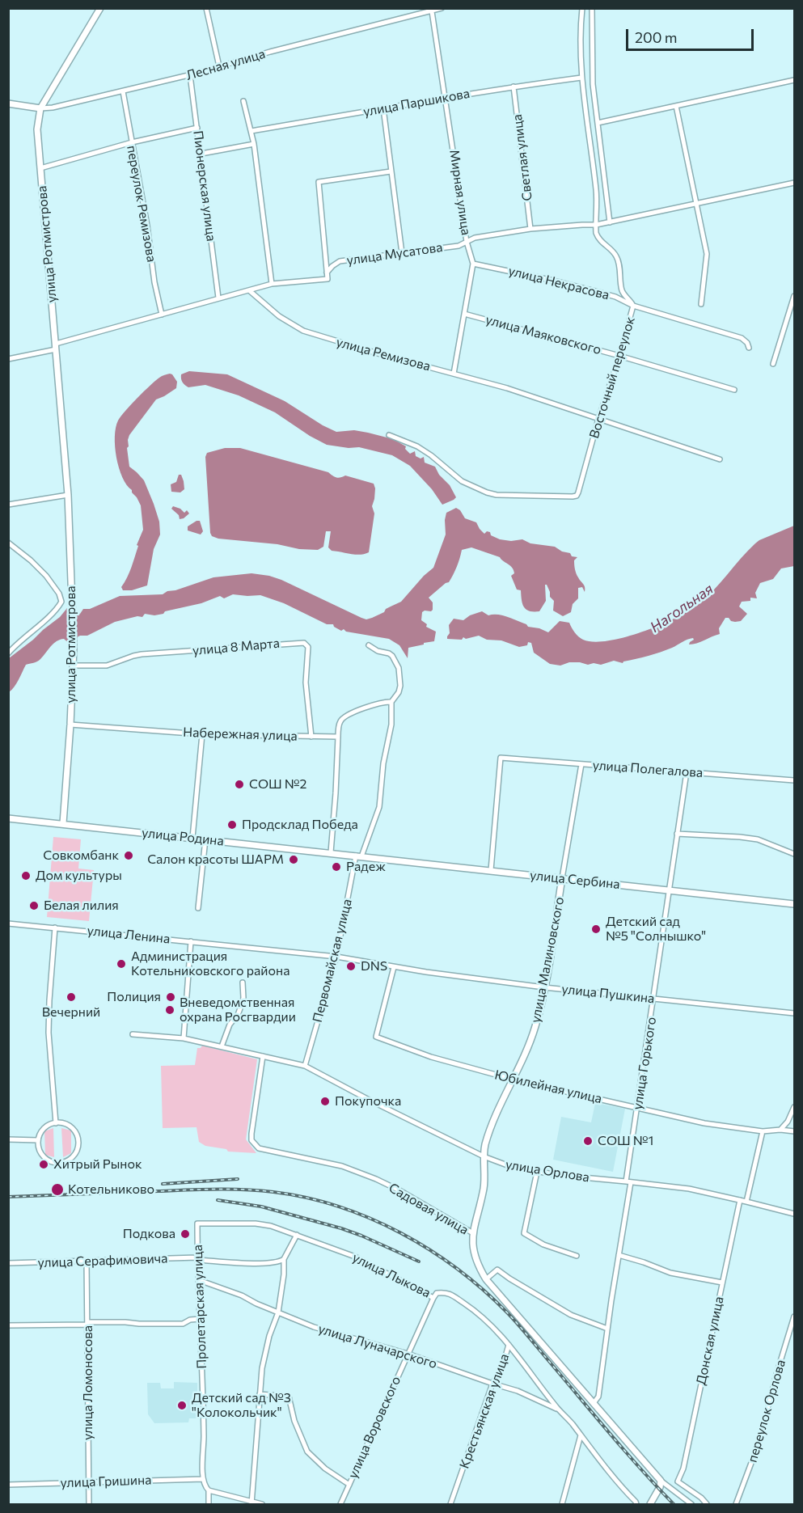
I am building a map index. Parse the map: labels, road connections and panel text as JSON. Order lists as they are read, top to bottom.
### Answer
{
  "streets": {
    "street": [
      "Лесная улица",
      "улица Паршикова",
      "Светлая улица",
      "Пионерская улица",
      "Мирная улица",
      "переулок Ремизова",
      "улица Ротмистрова",
      "улица Мусатова",
      "улица Некрасова",
      "улица Маяковского",
      "улица Ремизова",
      "Восточный переулок",
      "улица 8 Марта",
      "Набережная улица",
      "улица Полегалова",
      "улица Родина",
      "улица Сербина",
      "улица Ленина",
      "улица Малиновского",
      "Первомайская улица",
      "улица Пушкина",
      "улица Горького",
      "Юбилейная улица",
      "улица Орлова",
      "Садовая улица",
      "улица Серафимовича",
      "улица Лыкова",
      "Пролетарская улица",
      "Донская улица",
      "улица Луначарского",
      "улица Ломоносова",
      "Крестьянская улица",
      "переулок Орлова",
      "улица Воровского",
      "улица Гришина"
    ]
  },
  "crossings": [
    ["Лесная улица", "Пионерская улица"],
    ["Лесная улица", "Мирная улица"],
    ["Лесная улица", "переулок Ремизова"],
    ["Лесная улица", "улица Ротмистрова"],
    ["улица Паршикова", "Светлая улица"],
    ["улица Паршикова", "Мирная улица"],
    ["улица Паршикова", "Восточный переулок"],
    ["Светлая улица", "улица Мусатова"],
    ["Пионерская улица", "улица Ротмистрова"],
    ["Мирная улица", "улица Мусатова"],
    ["Мирная улица", "улица Некрасова"],
    ["Мирная улица", "улица Маяковского"],
    ["Мирная улица", "улица Ремизова"],
    ["переулок Ремизова", "улица Ротмистрова"],
    ["улица Ротмистрова", "улица 8 Марта"],
    ["улица Ротмистрова", "Набережная улица"],
    ["улица Ротмистрова", "улица Родина"],
    ["улица Мусатова", "Восточный переулок"],
    ["улица Некрасова", "Восточный переулок"],
    ["улица Маяковского", "Восточный переулок"],
    ["улица Ремизова", "Восточный переулок"],
    ["улица 8 Марта", "Набережная улица"],
    ["улица Полегалова", "улица Сербина"],
    ["улица Полегалова", "улица Малиновского"],
    ["улица Полегалова", "улица Горького"],
    ["улица Родина", "улица Сербина"],
    ["улица Родина", "Первомайская улица"],
    ["улица Сербина", "улица Малиновского"],
    ["улица Сербина", "Первомайская улица"],
    ["улица Сербина", "улица Горького"],
    ["улица Ленина", "Первомайская улица"],
    ["улица Ленина", "улица Пушкина"],
    ["улица Малиновского", "улица Пушкина"],
    ["улица Малиновского", "Юбилейная улица"],
    ["улица Малиновского", "улица Орлова"],
    ["улица Малиновского", "Садовая улица"],
    ["Первомайская улица", "улица Пушкина"],
    ["Первомайская улица", "улица Орлова"],
    ["улица Пушкина", "улица Горького"],
    ["улица Пушкина", "Юбилейная улица"],
    ["улица Горького", "Юбилейная улица"],
    ["улица Горького", "улица Орлова"],
    ["улица Горького", "Садовая улица"],
    ["улица Орлова", "Садовая улица"],
    ["улица Орлова", "Донская улица"],
    ["улица Серафимовича", "Пролетарская улица"],
    ["улица Серафимовича", "улица Ломоносова"],
    ["улица Лыкова", "Пролетарская улица"],
    ["улица Лыкова", "улица Луначарского"],
    ["улица Лыкова", "Крестьянская улица"],
    ["улица Лыкова", "улица Воровского"],
    ["Пролетарская улица", "улица Луначарского"],
    ["Пролетарская улица", "улица Гришина"],
    ["улица Луначарского", "Крестьянская улица"],
    ["улица Луначарского", "улица Воровского"],
    ["улица Ломоносова", "улица Гришина"]
  ],
  "water": ["Нагольная"],
  "places": [
    "СОШ №2",
    "Продсклад Победа",
    "Совкомбанк",
    "Салон красоты ШАРМ",
    "Радеж",
    "Дом культуры",
    "Белая лилия",
    "Детский сад №5 \"Солнышко\"",
    "Администрация Котельниковского района",
    "DNS",
    "Вечерний",
    "Полиция",
    "Вневедомственная охрана Росгвардии",
    "Покупочка",
    "СОШ №1",
    "Хитрый Рынок",
    "Котельниково",
    "Подкова",
    "Детский сад №3 \"Колокольчик\""
  ],
  "scale_bar": "200 m"
}
